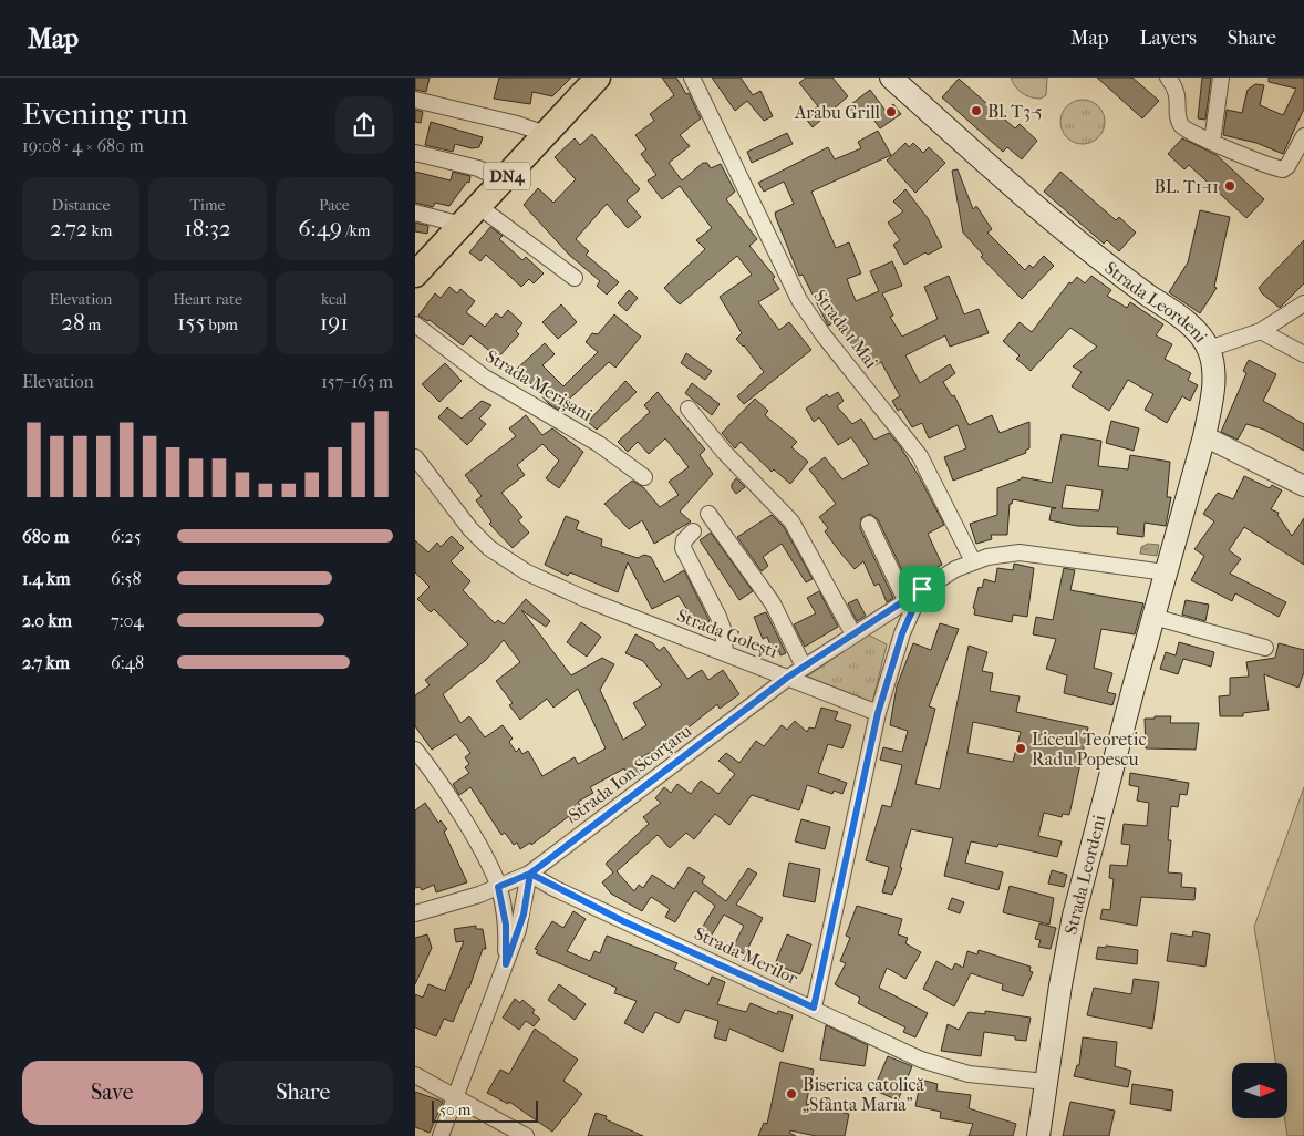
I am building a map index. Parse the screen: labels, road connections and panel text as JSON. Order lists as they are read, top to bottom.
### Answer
{
  "streets": {
    "main road": ["DN4", "Strada Leordeni"],
    "street": [
      "Strada 1 Mai",
      "Strada Merișani",
      "Strada Golești",
      "Strada Ion Scorțaru",
      "Strada Merilor"
    ]
  },
  "crossings": [
    ["Strada Leordeni", "Strada Ion Scorțaru"],
    ["Strada Leordeni", "Strada Merilor"],
    ["Strada 1 Mai", "Strada Ion Scorțaru"],
    ["Strada Golești", "Strada Ion Scorțaru"],
    ["Strada Ion Scorțaru", "Strada Merilor"]
  ],
  "places": [
    "Bl. T3-5",
    "Arabu Grill",
    "BL. T1-11",
    "Liceul Teoretic Radu Popescu",
    "Biserica catolică „Sfânta Maria”"
  ],
  "scale_bar": "50 m",
  "north": "right",
  "page": {
    "header": "Map",
    "nav": ["Map", "Layers", "Share"],
    "heading": ["Evening run", "19:08 · 4 × 680 m"],
    "stats": [
      ["Distance", "2.72 km"],
      ["Time", "18:32"],
      ["Pace", "6:49 /km"],
      ["Elevation", "28 m"],
      ["Heart rate", "155 bpm"],
      ["kcal", "191"]
    ],
    "chart": ["Elevation", "157–163 m"],
    "list": [
      {
        "name": "680 m",
        "note": "6:25"
      },
      {
        "name": "1.4 km",
        "note": "6:58"
      },
      {
        "name": "2.0 km",
        "note": "7:04"
      },
      {
        "name": "2.7 km",
        "note": "6:48"
      }
    ],
    "buttons": ["Save", "Share"],
    "scale": "50 m"
  }
}
